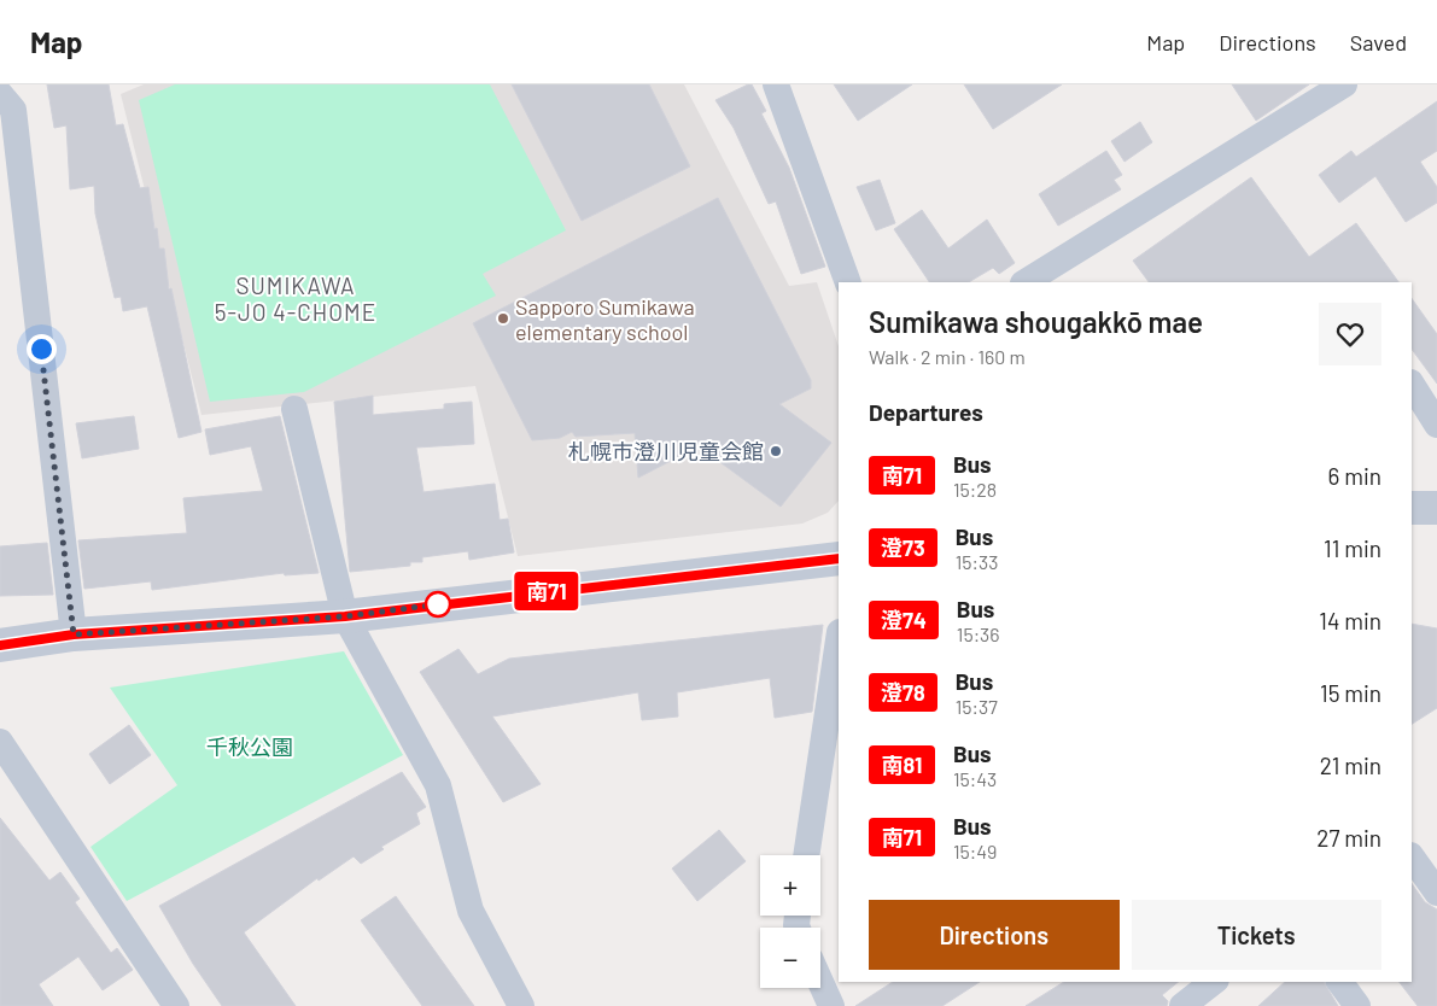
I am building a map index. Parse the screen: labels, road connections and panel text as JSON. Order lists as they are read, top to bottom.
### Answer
{
  "districts": ["SUMIKAWA 5-JO 4-CHOME"],
  "parks": ["千秋公園"],
  "places": ["Sapporo Sumikawa elementary school", "札幌市澄川児童会館"],
  "lines": ["bus line 南71"],
  "page": {
    "header": "Map",
    "nav": ["Map", "Directions", "Saved"],
    "on_map": "南71",
    "heading": [
      ["Sumikawa shougakkō mae", "Walk · 2 min · 160 m"],
      "Departures"
    ],
    "list": [
      {
        "mark": "南71",
        "name": "Bus",
        "note": "15:28",
        "value": "6 min"
      },
      {
        "mark": "澄73",
        "name": "Bus",
        "note": "15:33",
        "value": "11 min"
      },
      {
        "mark": "澄74",
        "name": "Bus",
        "note": "15:36",
        "value": "14 min"
      },
      {
        "mark": "澄78",
        "name": "Bus",
        "note": "15:37",
        "value": "15 min"
      },
      {
        "mark": "南81",
        "name": "Bus",
        "note": "15:43",
        "value": "21 min"
      },
      {
        "mark": "南71",
        "name": "Bus",
        "note": "15:49",
        "value": "27 min"
      }
    ],
    "map_buttons": ["+", "−"],
    "buttons": ["Directions", "Tickets"]
  }
}
